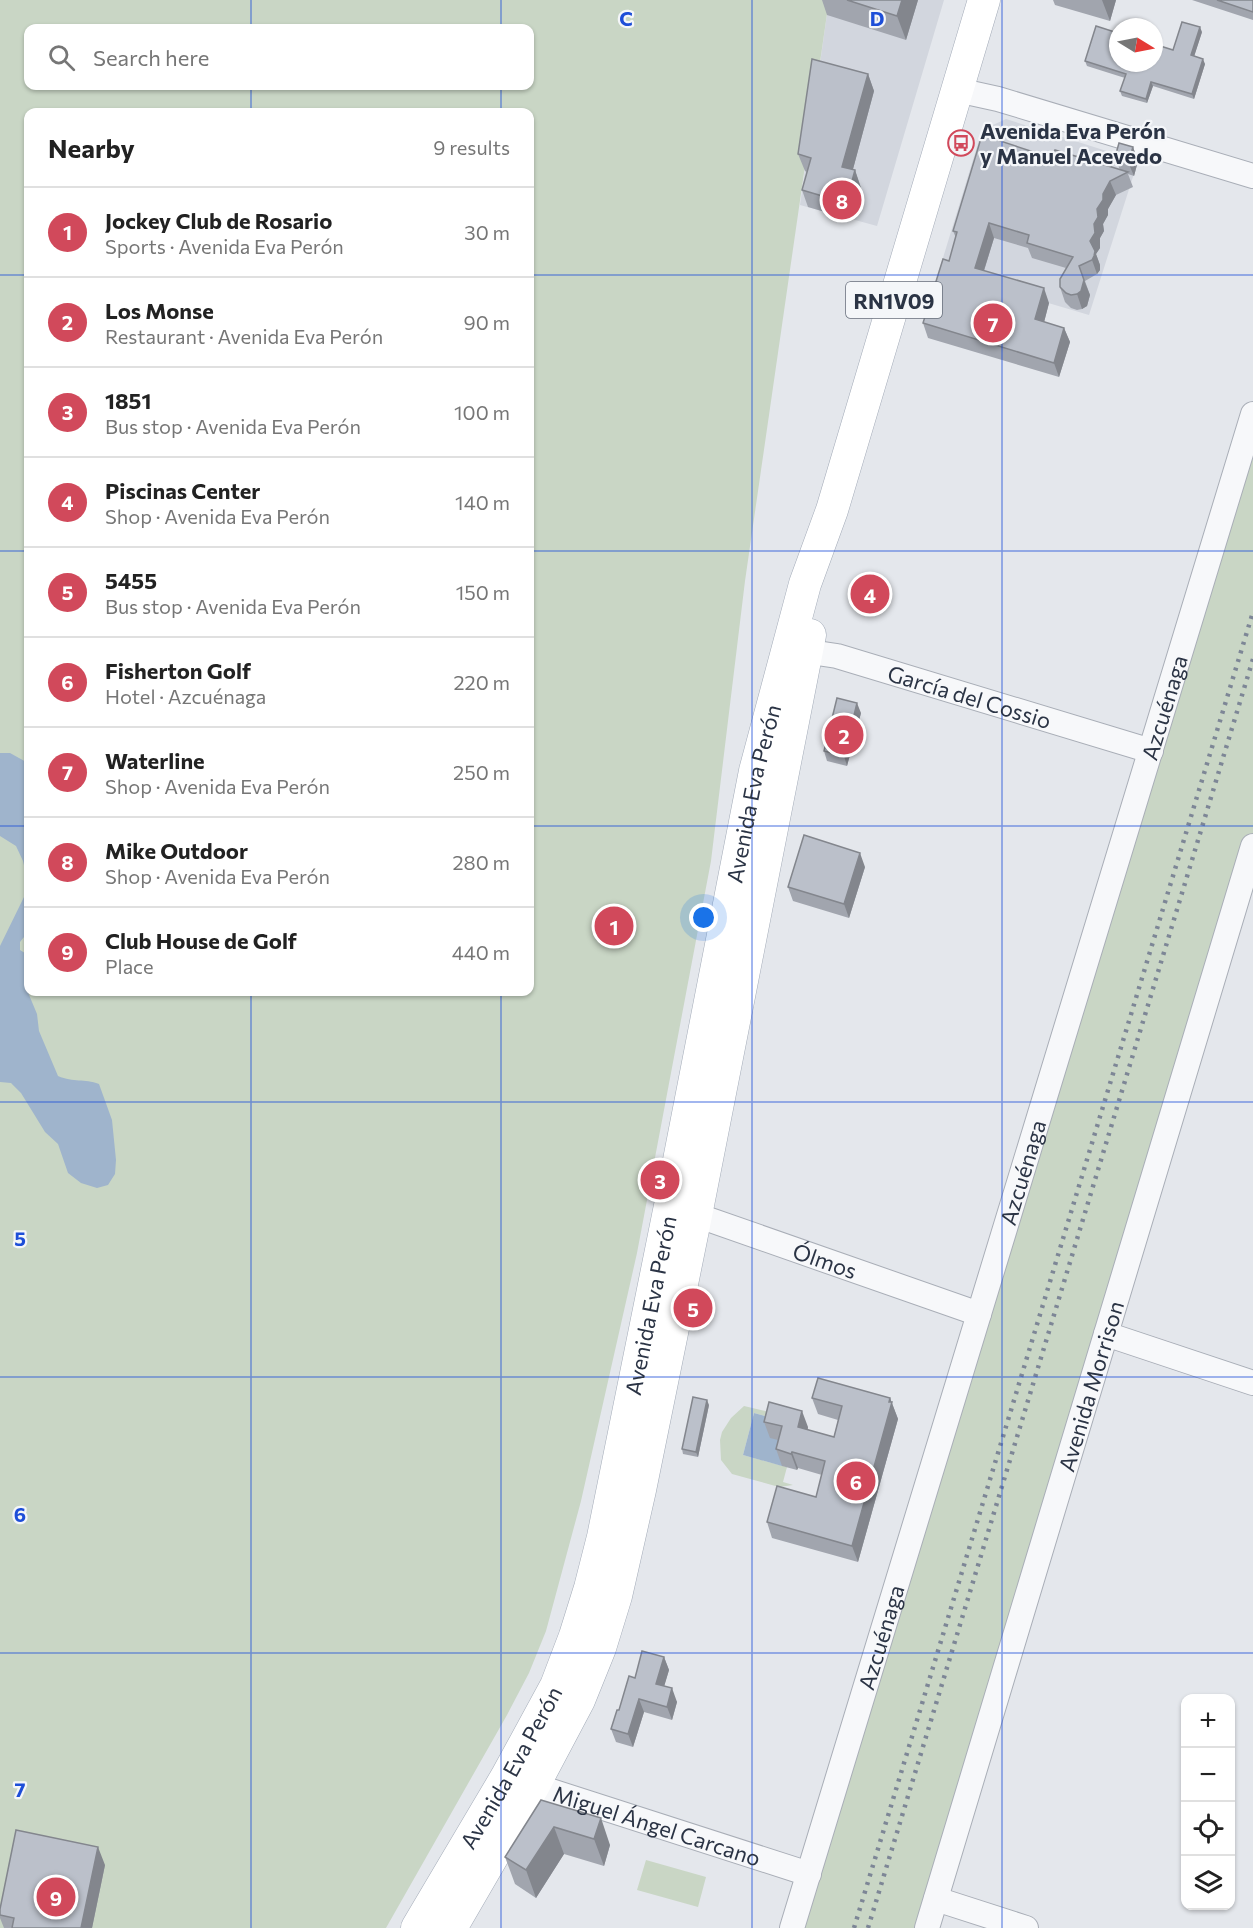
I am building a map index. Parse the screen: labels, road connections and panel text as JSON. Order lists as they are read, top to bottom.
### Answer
{
  "streets": {
    "main road": ["RN1V09", "Avenida Eva Perón"],
    "street": [
      "García del Cossio",
      "Azcuénaga",
      "Ólmos",
      "Avenida Morrison",
      "Miguel Ángel Carcano"
    ]
  },
  "crossings": [
    ["García del Cossio", "Azcuénaga"],
    ["García del Cossio", "Avenida Eva Perón"],
    ["Azcuénaga", "Ólmos"],
    ["Azcuénaga", "Miguel Ángel Carcano"],
    ["Avenida Eva Perón", "Ólmos"],
    ["Avenida Eva Perón", "Miguel Ángel Carcano"]
  ],
  "places": {
    "bus stop": ["Avenida Eva Perón y Manuel Acevedo"]
  },
  "north": "right",
  "page": {
    "search": "Search here",
    "heading": ["Nearby", "9 results"],
    "pins": [
      "8",
      "7",
      "4",
      "2",
      "1",
      "3",
      "5",
      "6",
      "9"
    ],
    "list": [
      {
        "mark": "1",
        "name": "Jockey Club de Rosario",
        "note": "Sports · Avenida Eva Perón",
        "value": "30 m"
      },
      {
        "mark": "2",
        "name": "Los Monse",
        "note": "Restaurant · Avenida Eva Perón",
        "value": "90 m"
      },
      {
        "mark": "3",
        "name": "1851",
        "note": "Bus stop · Avenida Eva Perón",
        "value": "100 m"
      },
      {
        "mark": "4",
        "name": "Piscinas Center",
        "note": "Shop · Avenida Eva Perón",
        "value": "140 m"
      },
      {
        "mark": "5",
        "name": "5455",
        "note": "Bus stop · Avenida Eva Perón",
        "value": "150 m"
      },
      {
        "mark": "6",
        "name": "Fisherton Golf",
        "note": "Hotel · Azcuénaga",
        "value": "220 m"
      },
      {
        "mark": "7",
        "name": "Waterline",
        "note": "Shop · Avenida Eva Perón",
        "value": "250 m"
      },
      {
        "mark": "8",
        "name": "Mike Outdoor",
        "note": "Shop · Avenida Eva Perón",
        "value": "280 m"
      },
      {
        "mark": "9",
        "name": "Club House de Golf",
        "note": "Place",
        "value": "440 m"
      }
    ],
    "map_buttons": ["+", "−"]
  },
  "grid": {
    "columns": ["C", "D"],
    "rows": ["5", "6", "7"]
  }
}
